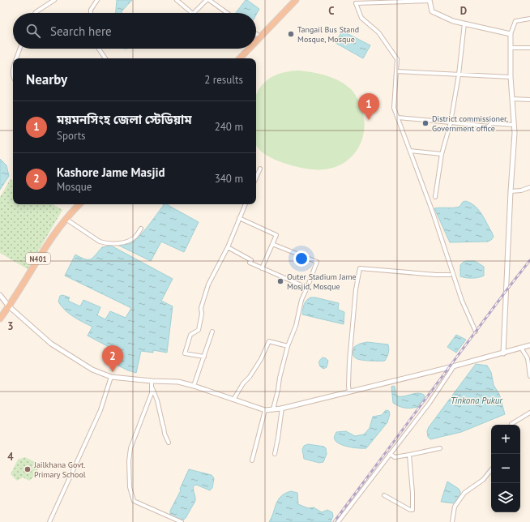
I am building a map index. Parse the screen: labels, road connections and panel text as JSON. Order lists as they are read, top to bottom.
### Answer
{
  "streets": {
    "highway": ["N401"]
  },
  "water": ["Tinkona Pukur"],
  "places": [
    "Tangail Bus Stand Mosque, Mosque",
    "District commissioner, Government office",
    "Outer Stadium Jame Mosjid, Mosque",
    "Jailkhana Govt. Primary School"
  ],
  "page": {
    "search": "Search here",
    "heading": ["Nearby", "2 results"],
    "pins": ["1", "2"],
    "list": [
      {
        "mark": "1",
        "name": "ময়মনসিংহ জেলা স্টেডিয়াম",
        "note": "Sports",
        "value": "240 m"
      },
      {
        "mark": "2",
        "name": "Kashore Jame Masjid",
        "note": "Mosque",
        "value": "340 m"
      }
    ],
    "map_buttons": ["+", "−"]
  },
  "grid": {
    "columns": ["C", "D"],
    "rows": ["3", "4"]
  }
}
